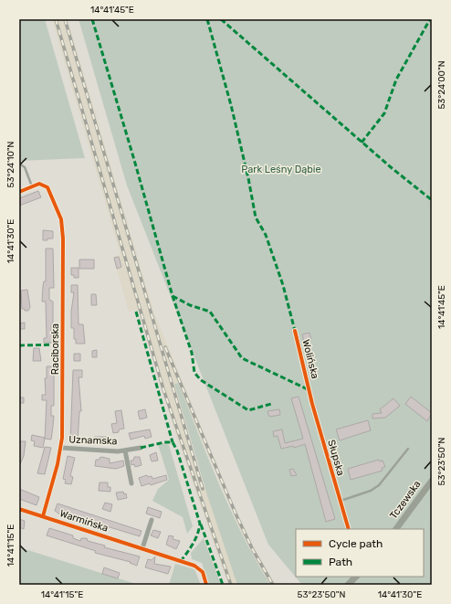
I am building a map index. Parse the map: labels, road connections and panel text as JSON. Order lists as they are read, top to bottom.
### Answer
{
  "streets": {
    "street": [
      "Raciborska",
      "Wolińska",
      "Uznamska",
      "Słupska",
      "Tczewska",
      "Warmińska"
    ]
  },
  "crossings": [
    ["Raciborska", "Uznamska"],
    ["Raciborska", "Warmińska"],
    ["Wolińska", "Słupska"]
  ],
  "parks": ["Park Leśny Dąbie"],
  "legend": ["Cycle path", "Path"],
  "coordinates": [
    "14°41'45\"E",
    "53°24'00\"N",
    "53°24'10\"N",
    "14°41'30\"E",
    "53°23'50\"N",
    "14°41'15\"E"
  ]
}
